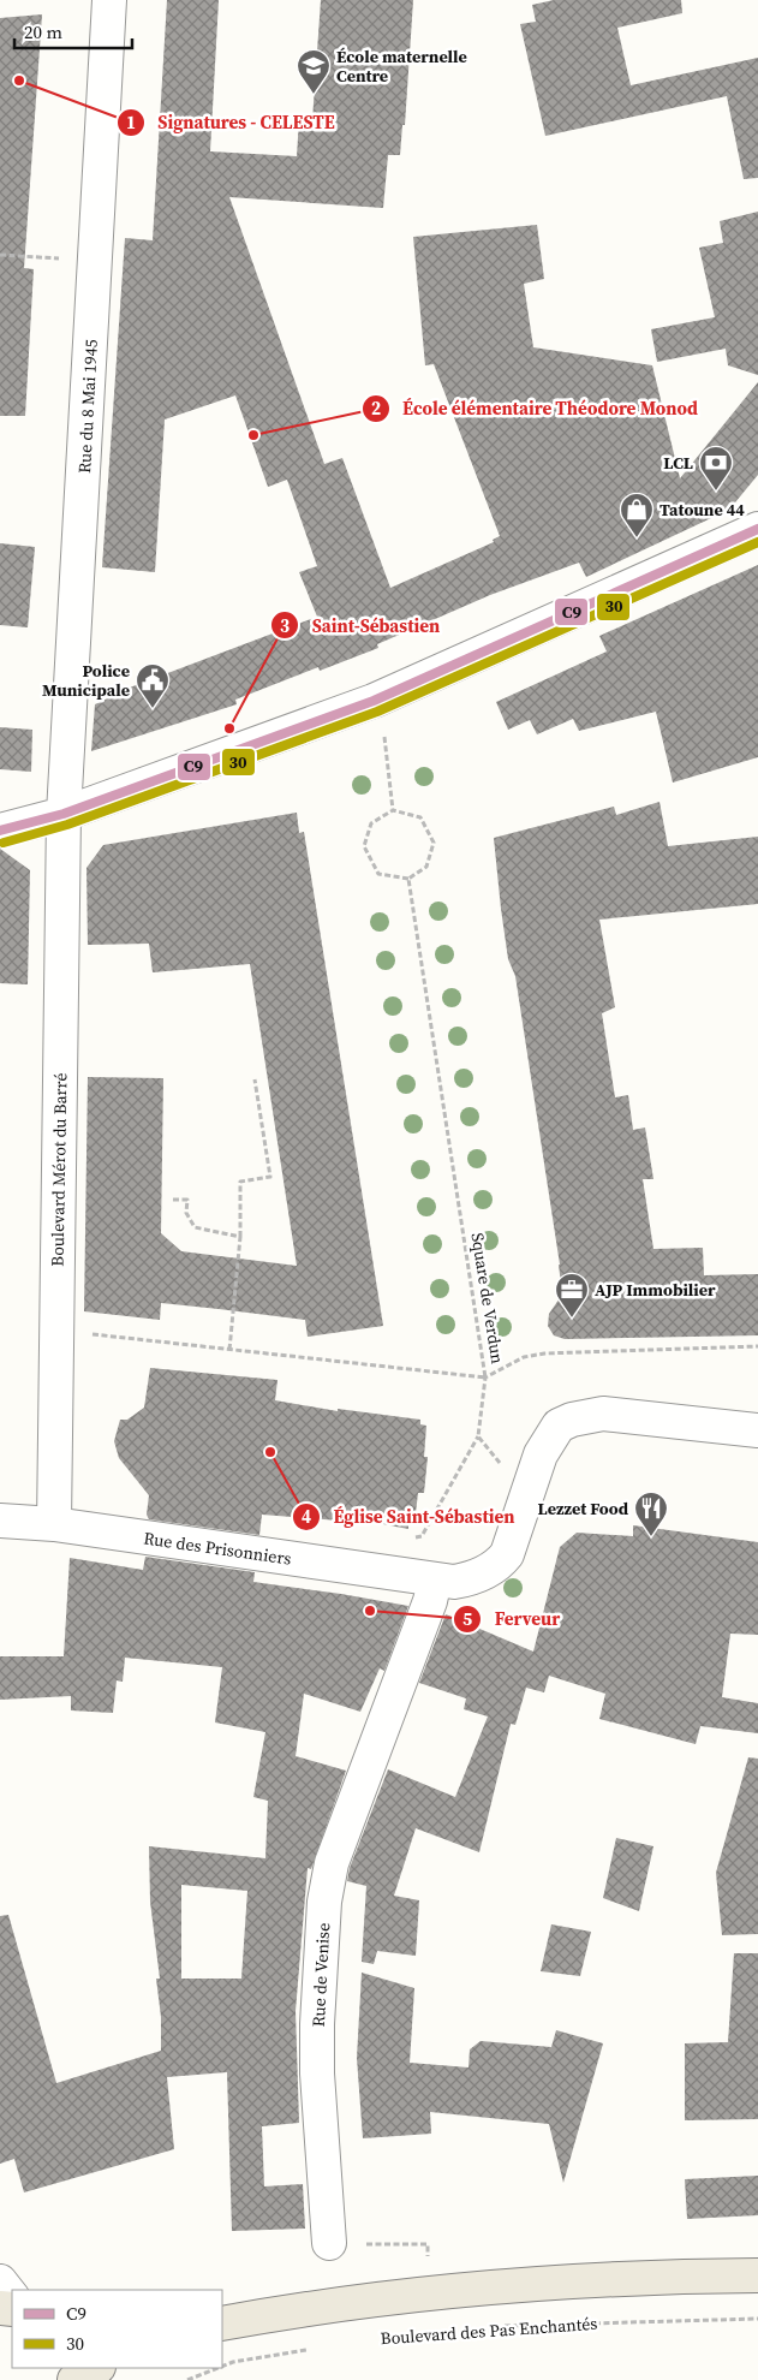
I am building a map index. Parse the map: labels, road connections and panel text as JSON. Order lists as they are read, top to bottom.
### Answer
{
  "streets": {
    "street": [
      "Rue du 8 Mai 1945",
      "Boulevard Mérot du Barré",
      "Rue des Prisonniers",
      "Rue de Venise"
    ],
    "path": ["Square de Verdun", "Boulevard des Pas Enchantés"]
  },
  "crossings": [
    ["Rue du 8 Mai 1945", "Boulevard Mérot du Barré"],
    ["Boulevard Mérot du Barré", "Rue des Prisonniers"],
    ["Rue des Prisonniers", "Rue de Venise"]
  ],
  "places": {
    "other": [
      "Signatures - CELESTE",
      "École élémentaire Théodore Monod",
      "Saint-Sébastien",
      "Église Saint-Sébastien",
      "Ferveur"
    ],
    "school or university": ["École maternelle Centre"],
    "bank": ["LCL"],
    "shop": ["Tatoune 44"],
    "public building": ["Police Municipale"],
    "office": ["AJP Immobilier"],
    "restaurant": ["Lezzet Food"]
  },
  "lines": ["transit line C9", "transit line 30"],
  "legend": ["C9", "30"],
  "scale_bar": "20 m"
}
